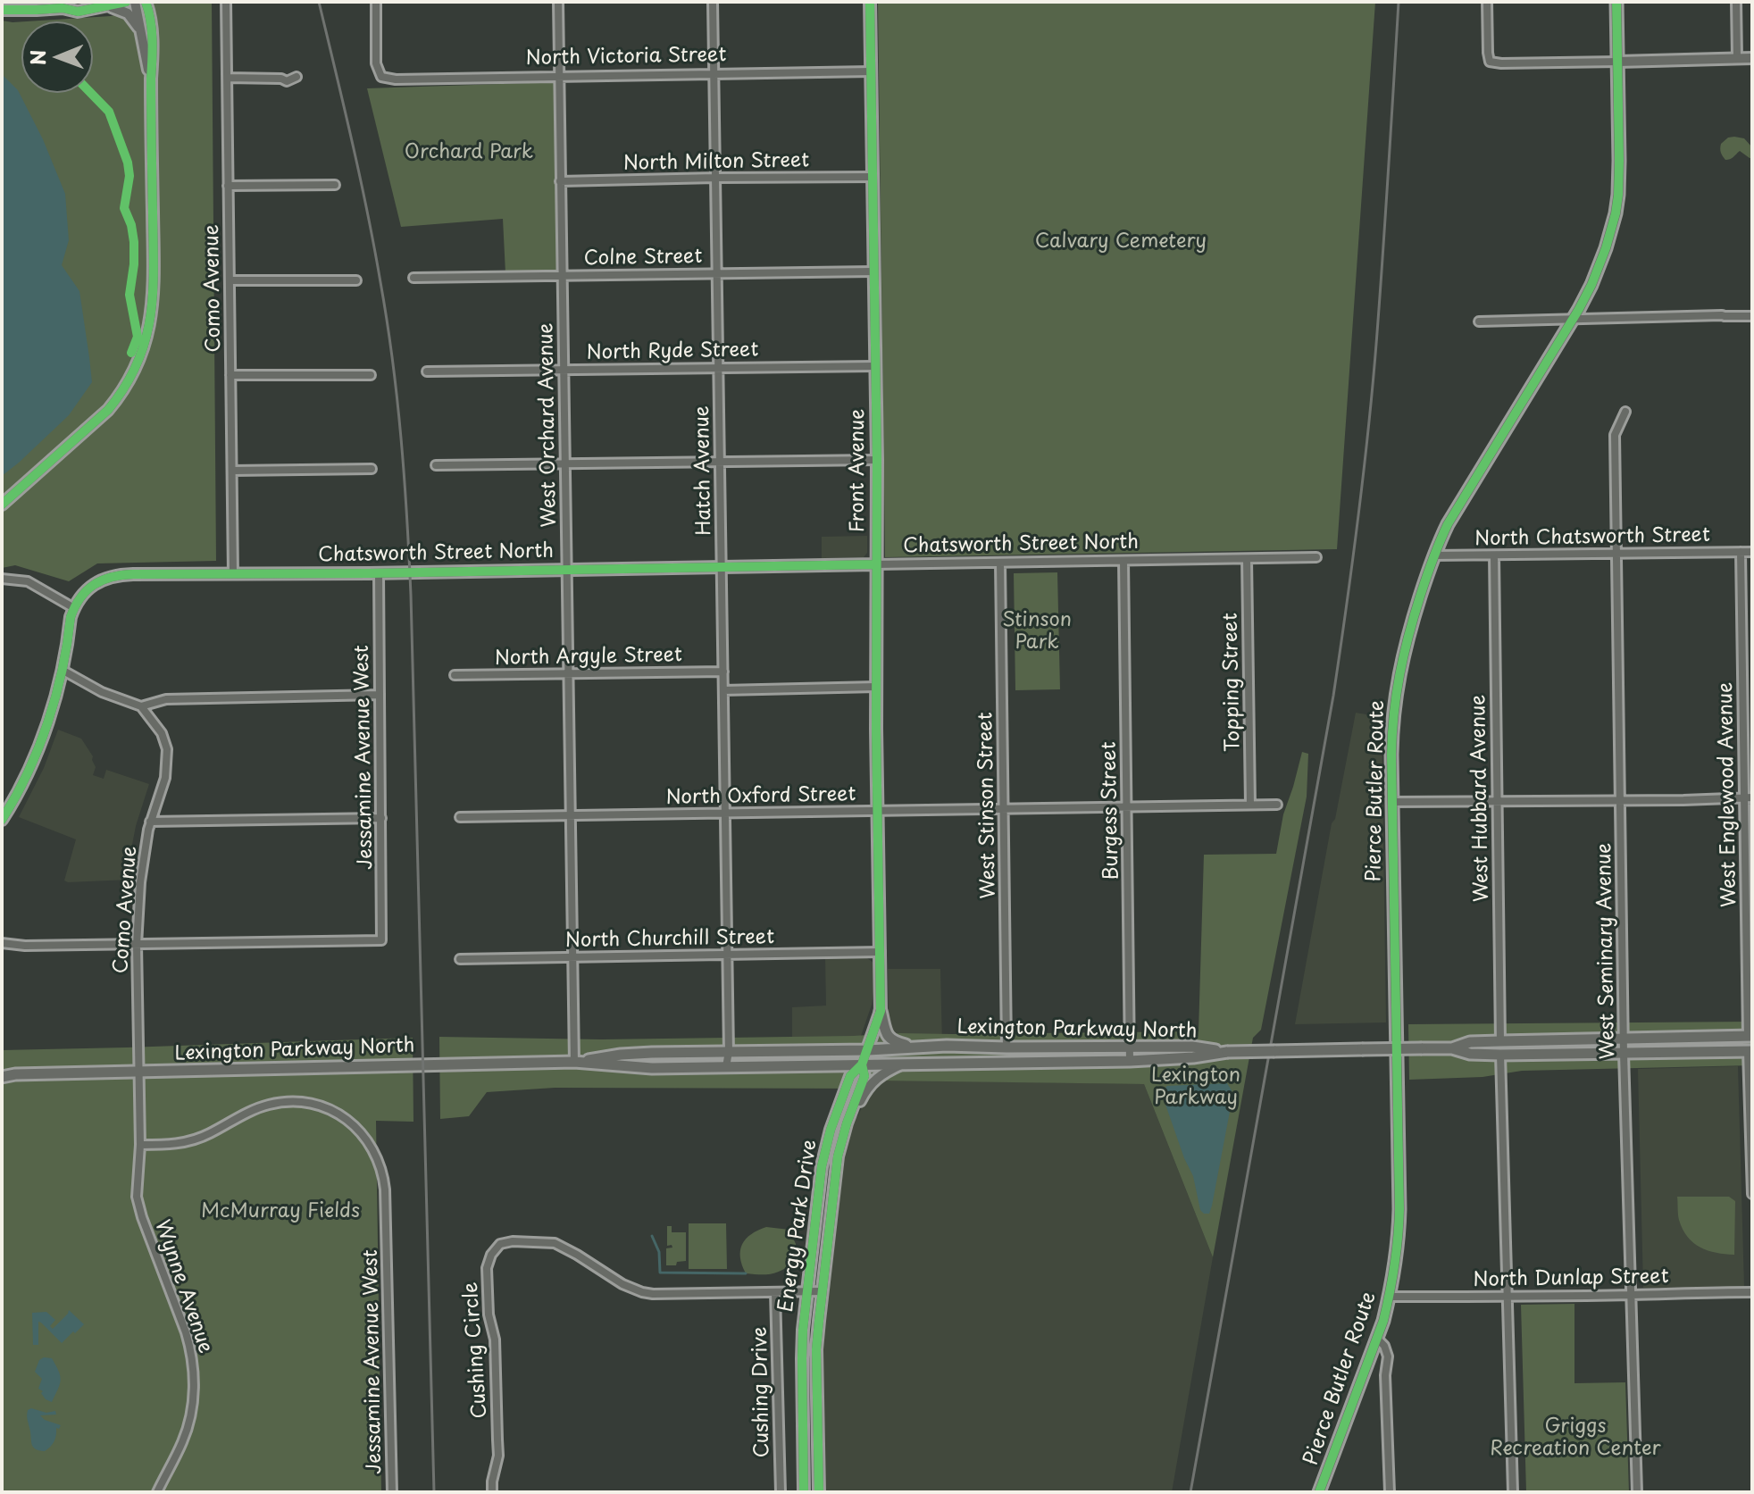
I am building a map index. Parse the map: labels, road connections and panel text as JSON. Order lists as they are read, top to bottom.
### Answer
{
  "streets": {
    "main road": ["Pierce Butler Route", "Lexington Parkway North"],
    "street": [
      "North Victoria Street",
      "North Milton Street",
      "Colne Street",
      "Como Avenue",
      "North Ryde Street",
      "West Orchard Avenue",
      "Hatch Avenue",
      "Front Avenue",
      "North Chatsworth Street",
      "Chatsworth Street North",
      "North Argyle Street",
      "Topping Street",
      "Jessamine Avenue West",
      "West Englewood Avenue",
      "North Oxford Street",
      "West Hubbard Avenue",
      "West Stinson Street",
      "Burgess Street",
      "North Churchill Street",
      "West Seminary Avenue",
      "Energy Park Drive",
      "North Dunlap Street",
      "Wynne Avenue",
      "Cushing Circle",
      "Cushing Drive"
    ]
  },
  "crossings": [
    ["North Victoria Street", "West Orchard Avenue"],
    ["North Victoria Street", "Hatch Avenue"],
    ["North Victoria Street", "Front Avenue"],
    ["North Milton Street", "West Orchard Avenue"],
    ["North Milton Street", "Hatch Avenue"],
    ["North Milton Street", "Front Avenue"],
    ["Colne Street", "West Orchard Avenue"],
    ["Colne Street", "Hatch Avenue"],
    ["Colne Street", "Front Avenue"],
    ["Como Avenue", "Chatsworth Street North"],
    ["Como Avenue", "Jessamine Avenue West"],
    ["Como Avenue", "Lexington Parkway North"],
    ["Como Avenue", "Wynne Avenue"],
    ["North Ryde Street", "West Orchard Avenue"],
    ["North Ryde Street", "Hatch Avenue"],
    ["North Ryde Street", "Front Avenue"],
    ["West Orchard Avenue", "Chatsworth Street North"],
    ["West Orchard Avenue", "North Argyle Street"],
    ["West Orchard Avenue", "North Oxford Street"],
    ["West Orchard Avenue", "North Churchill Street"],
    ["West Orchard Avenue", "Lexington Parkway North"],
    ["Hatch Avenue", "Chatsworth Street North"],
    ["Hatch Avenue", "North Argyle Street"],
    ["Hatch Avenue", "North Oxford Street"],
    ["Hatch Avenue", "North Churchill Street"],
    ["Hatch Avenue", "Lexington Parkway North"],
    ["Front Avenue", "Chatsworth Street North"],
    ["Front Avenue", "North Oxford Street"],
    ["Front Avenue", "North Churchill Street"],
    ["Front Avenue", "Lexington Parkway North"],
    ["Front Avenue", "Energy Park Drive"],
    ["North Chatsworth Street", "Pierce Butler Route"],
    ["North Chatsworth Street", "West Englewood Avenue"],
    ["North Chatsworth Street", "West Hubbard Avenue"],
    ["North Chatsworth Street", "West Seminary Avenue"],
    ["Chatsworth Street North", "Topping Street"],
    ["Chatsworth Street North", "Jessamine Avenue West"],
    ["Chatsworth Street North", "West Stinson Street"],
    ["Chatsworth Street North", "Burgess Street"],
    ["Topping Street", "North Oxford Street"],
    ["Jessamine Avenue West", "Wynne Avenue"],
    ["Pierce Butler Route", "North Dunlap Street"],
    ["North Oxford Street", "West Stinson Street"],
    ["North Oxford Street", "Burgess Street"],
    ["West Stinson Street", "Lexington Parkway North"],
    ["Burgess Street", "Lexington Parkway North"],
    ["West Seminary Avenue", "North Dunlap Street"],
    ["Lexington Parkway North", "Energy Park Drive"],
    ["Energy Park Drive", "Cushing Circle"],
    ["Cushing Circle", "Cushing Drive"]
  ],
  "parks": [
    "Orchard Park",
    "Calvary Cemetery",
    "Stinson Park",
    "Lexington Parkway",
    "McMurray Fields",
    "Griggs Recreation Center"
  ],
  "north": "left"
}
